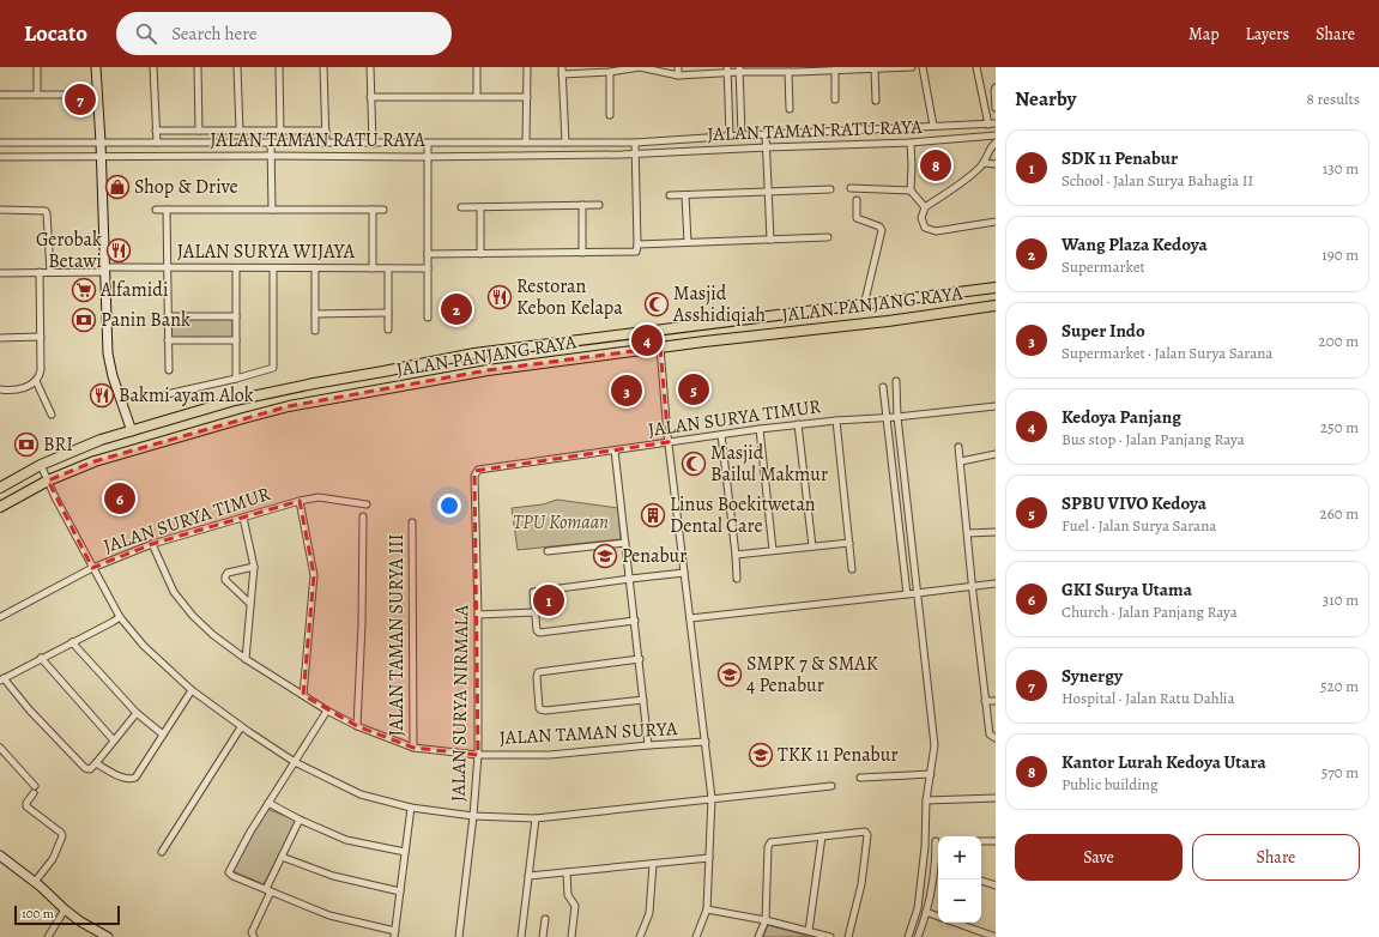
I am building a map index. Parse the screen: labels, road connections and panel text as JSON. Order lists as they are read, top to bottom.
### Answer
{
  "streets": {
    "main road": ["JALAN PANJANG RAYA"],
    "street": [
      "JALAN TAMAN RATU RAYA",
      "JALAN SURYA WIJAYA",
      "JALAN SURYA TIMUR",
      "JALAN TAMAN SURYA III",
      "JALAN SURYA NIRMALA",
      "JALAN TAMAN SURYA"
    ]
  },
  "crossings": [
    ["JALAN SURYA TIMUR", "JALAN SURYA NIRMALA"],
    ["JALAN SURYA TIMUR", "JALAN TAMAN SURYA"],
    ["JALAN TAMAN SURYA III", "JALAN TAMAN SURYA"],
    ["JALAN SURYA NIRMALA", "JALAN TAMAN SURYA"]
  ],
  "parks": ["TPU Komaan"],
  "places": {
    "shop": ["Shop & Drive"],
    "restaurant": ["Gerobak Betawi", "Restoran Kebon Kelapa", "Bakmi ayam Alok"],
    "supermarket": ["Alfamidi"],
    "mosque": ["Masjid Asshidiqiah", "Masjid Bailul Makmur"],
    "bank": ["Panin Bank", "BRI"],
    "building": ["Linus Boekitwetan Dental Care"],
    "school or university": ["Penabur", "SMPK 7 & SMAK 4 Penabur", "TKK 11 Penabur"]
  },
  "scale_bar": "100 m",
  "page": {
    "header": "Locato",
    "search": "Search here",
    "nav": ["Map", "Layers", "Share"],
    "heading": ["Nearby", "8 results"],
    "pins": [
      "7",
      "8",
      "2",
      "4",
      "5",
      "3",
      "6",
      "1"
    ],
    "list": [
      {
        "mark": "1",
        "name": "SDK 11 Penabur",
        "note": "School · Jalan Surya Bahagia II",
        "value": "130 m"
      },
      {
        "mark": "2",
        "name": "Wang Plaza Kedoya",
        "note": "Supermarket",
        "value": "190 m"
      },
      {
        "mark": "3",
        "name": "Super Indo",
        "note": "Supermarket · Jalan Surya Sarana",
        "value": "200 m"
      },
      {
        "mark": "4",
        "name": "Kedoya Panjang",
        "note": "Bus stop · Jalan Panjang Raya",
        "value": "250 m"
      },
      {
        "mark": "5",
        "name": "SPBU VIVO Kedoya",
        "note": "Fuel · Jalan Surya Sarana",
        "value": "260 m"
      },
      {
        "mark": "6",
        "name": "GKI Surya Utama",
        "note": "Church · Jalan Panjang Raya",
        "value": "310 m"
      },
      {
        "mark": "7",
        "name": "Synergy",
        "note": "Hospital · Jalan Ratu Dahlia",
        "value": "520 m"
      },
      {
        "mark": "8",
        "name": "Kantor Lurah Kedoya Utara",
        "note": "Public building",
        "value": "570 m"
      }
    ],
    "buttons": ["Save", "Share"],
    "map_buttons": ["+", "−"],
    "scale": "100 m"
  }
}
